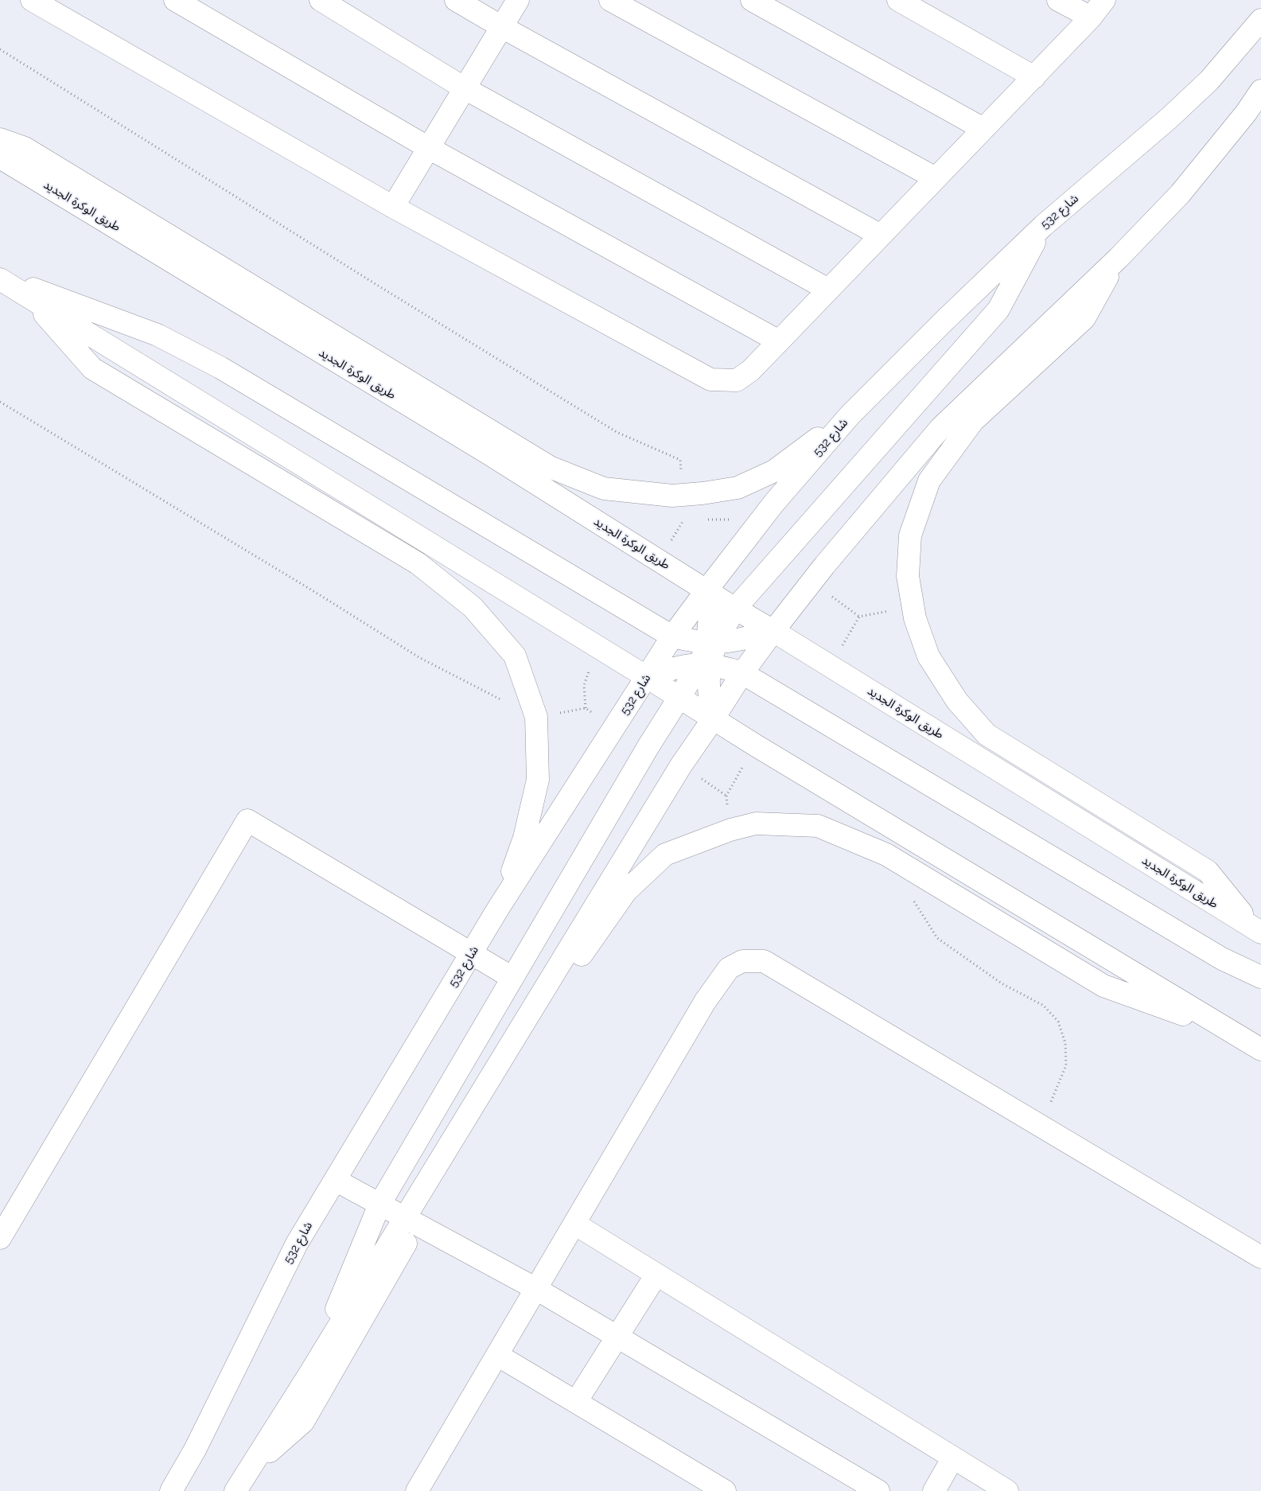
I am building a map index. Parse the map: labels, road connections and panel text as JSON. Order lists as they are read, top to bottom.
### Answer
{
  "streets": {
    "street": ["طريق الوكرة الجديد", "شارع 532"]
  },
  "crossings": [
    ["طريق الوكرة الجديد", "شارع 532"]
  ]
}
